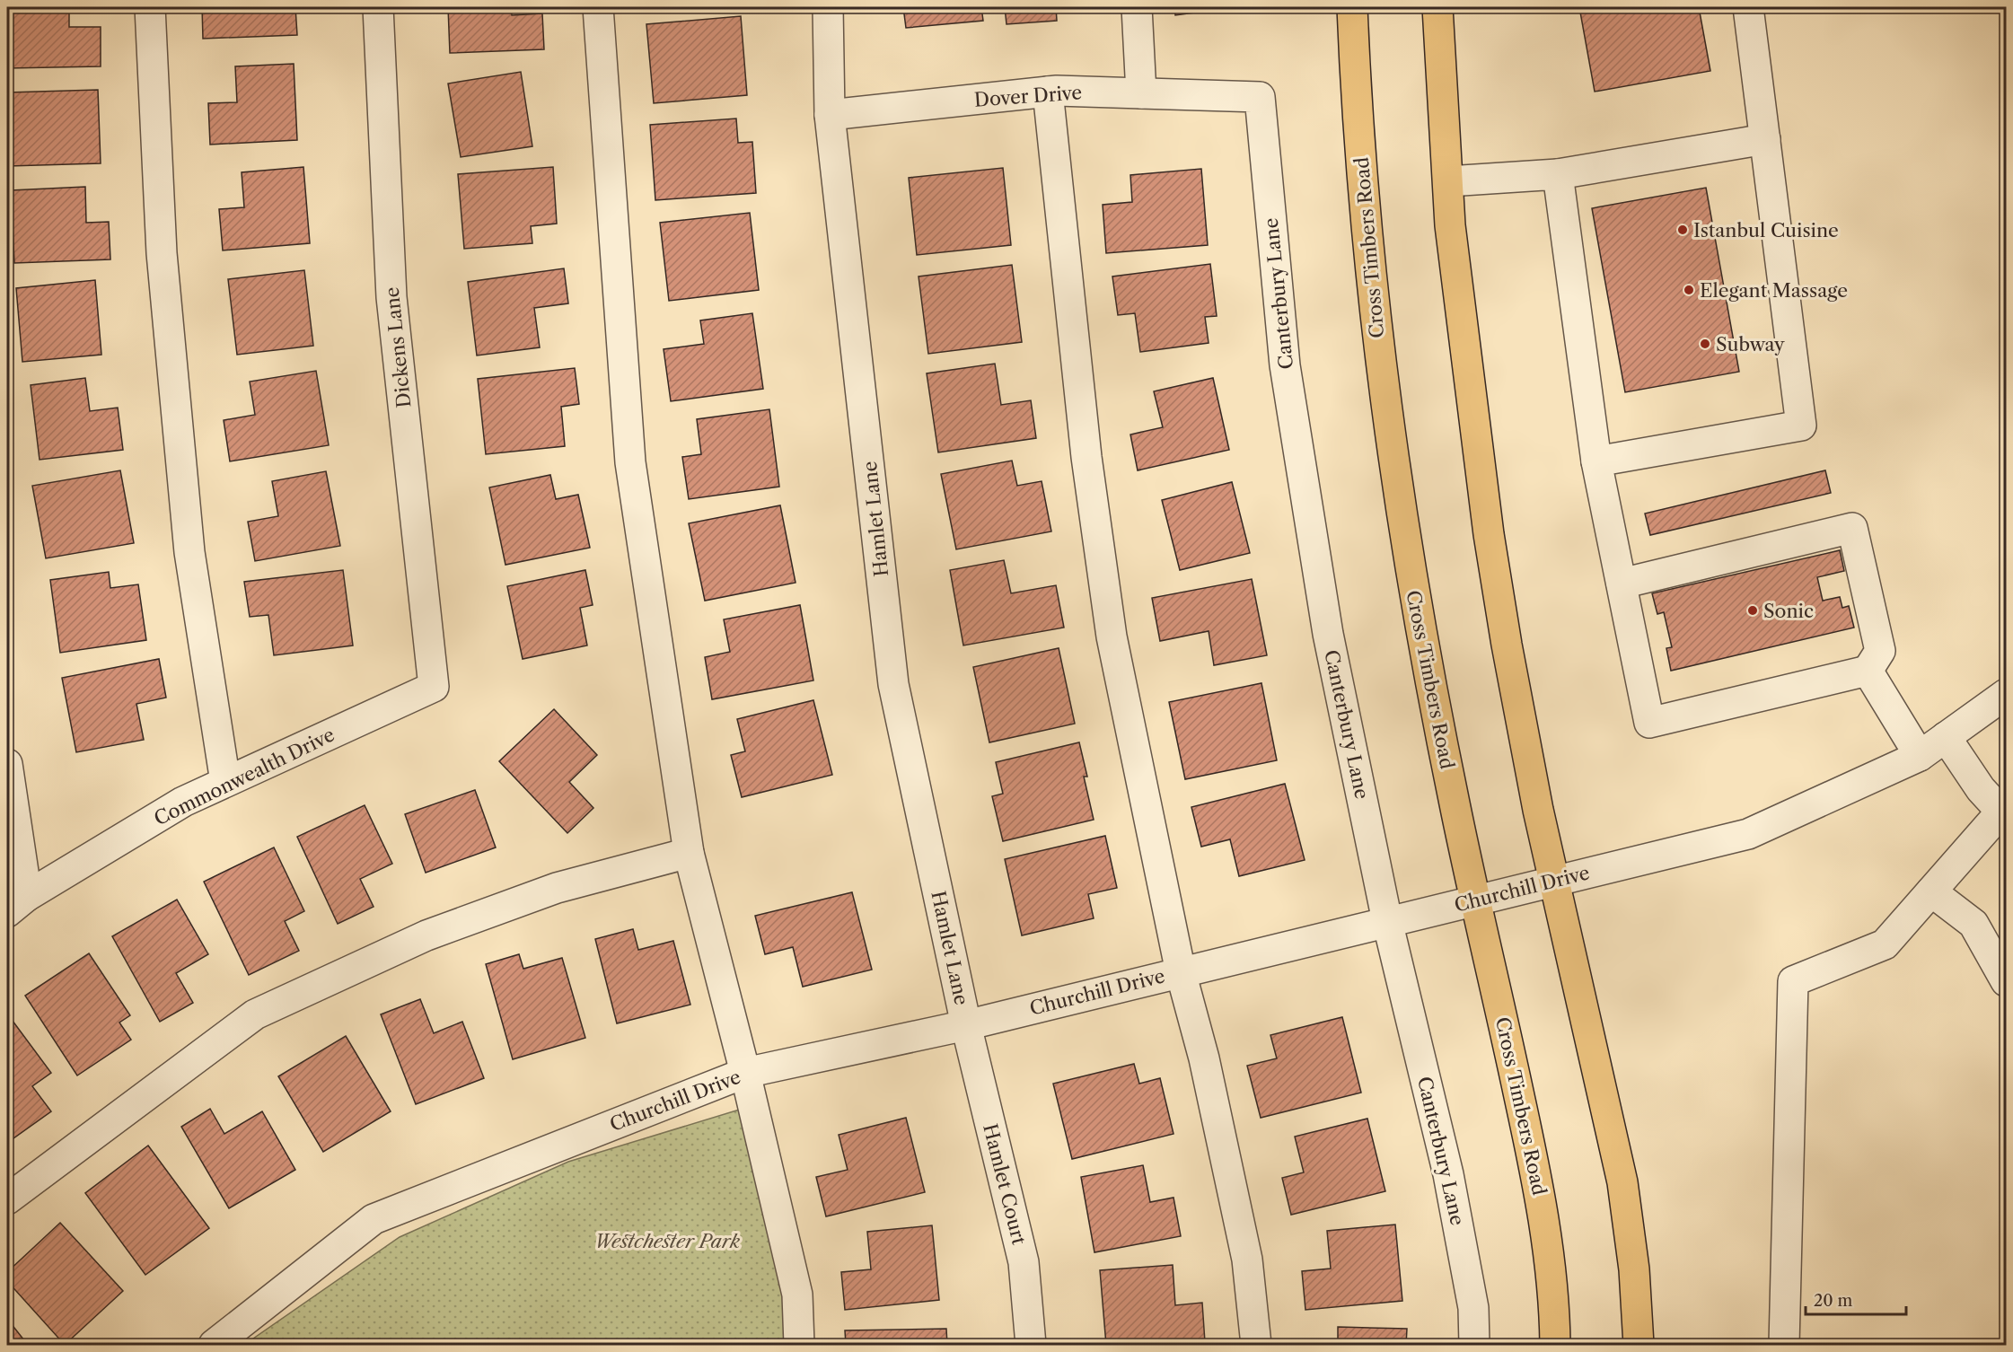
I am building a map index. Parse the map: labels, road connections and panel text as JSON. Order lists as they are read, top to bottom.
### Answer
{
  "streets": {
    "main road": ["Cross Timbers Road"],
    "street": [
      "Dover Drive",
      "Canterbury Lane",
      "Dickens Lane",
      "Hamlet Lane",
      "Commonwealth Drive",
      "Churchill Drive",
      "Hamlet Court"
    ]
  },
  "crossings": [
    ["Dover Drive", "Canterbury Lane"],
    ["Dover Drive", "Hamlet Lane"],
    ["Cross Timbers Road", "Churchill Drive"],
    ["Canterbury Lane", "Churchill Drive"],
    ["Dickens Lane", "Commonwealth Drive"],
    ["Hamlet Lane", "Churchill Drive"],
    ["Hamlet Lane", "Hamlet Court"],
    ["Churchill Drive", "Hamlet Court"]
  ],
  "parks": ["Westchester Park"],
  "places": [
    "Istanbul Cuisine",
    "Elegant Massage",
    "Subway",
    "Sonic"
  ],
  "scale_bar": "20 m"
}
